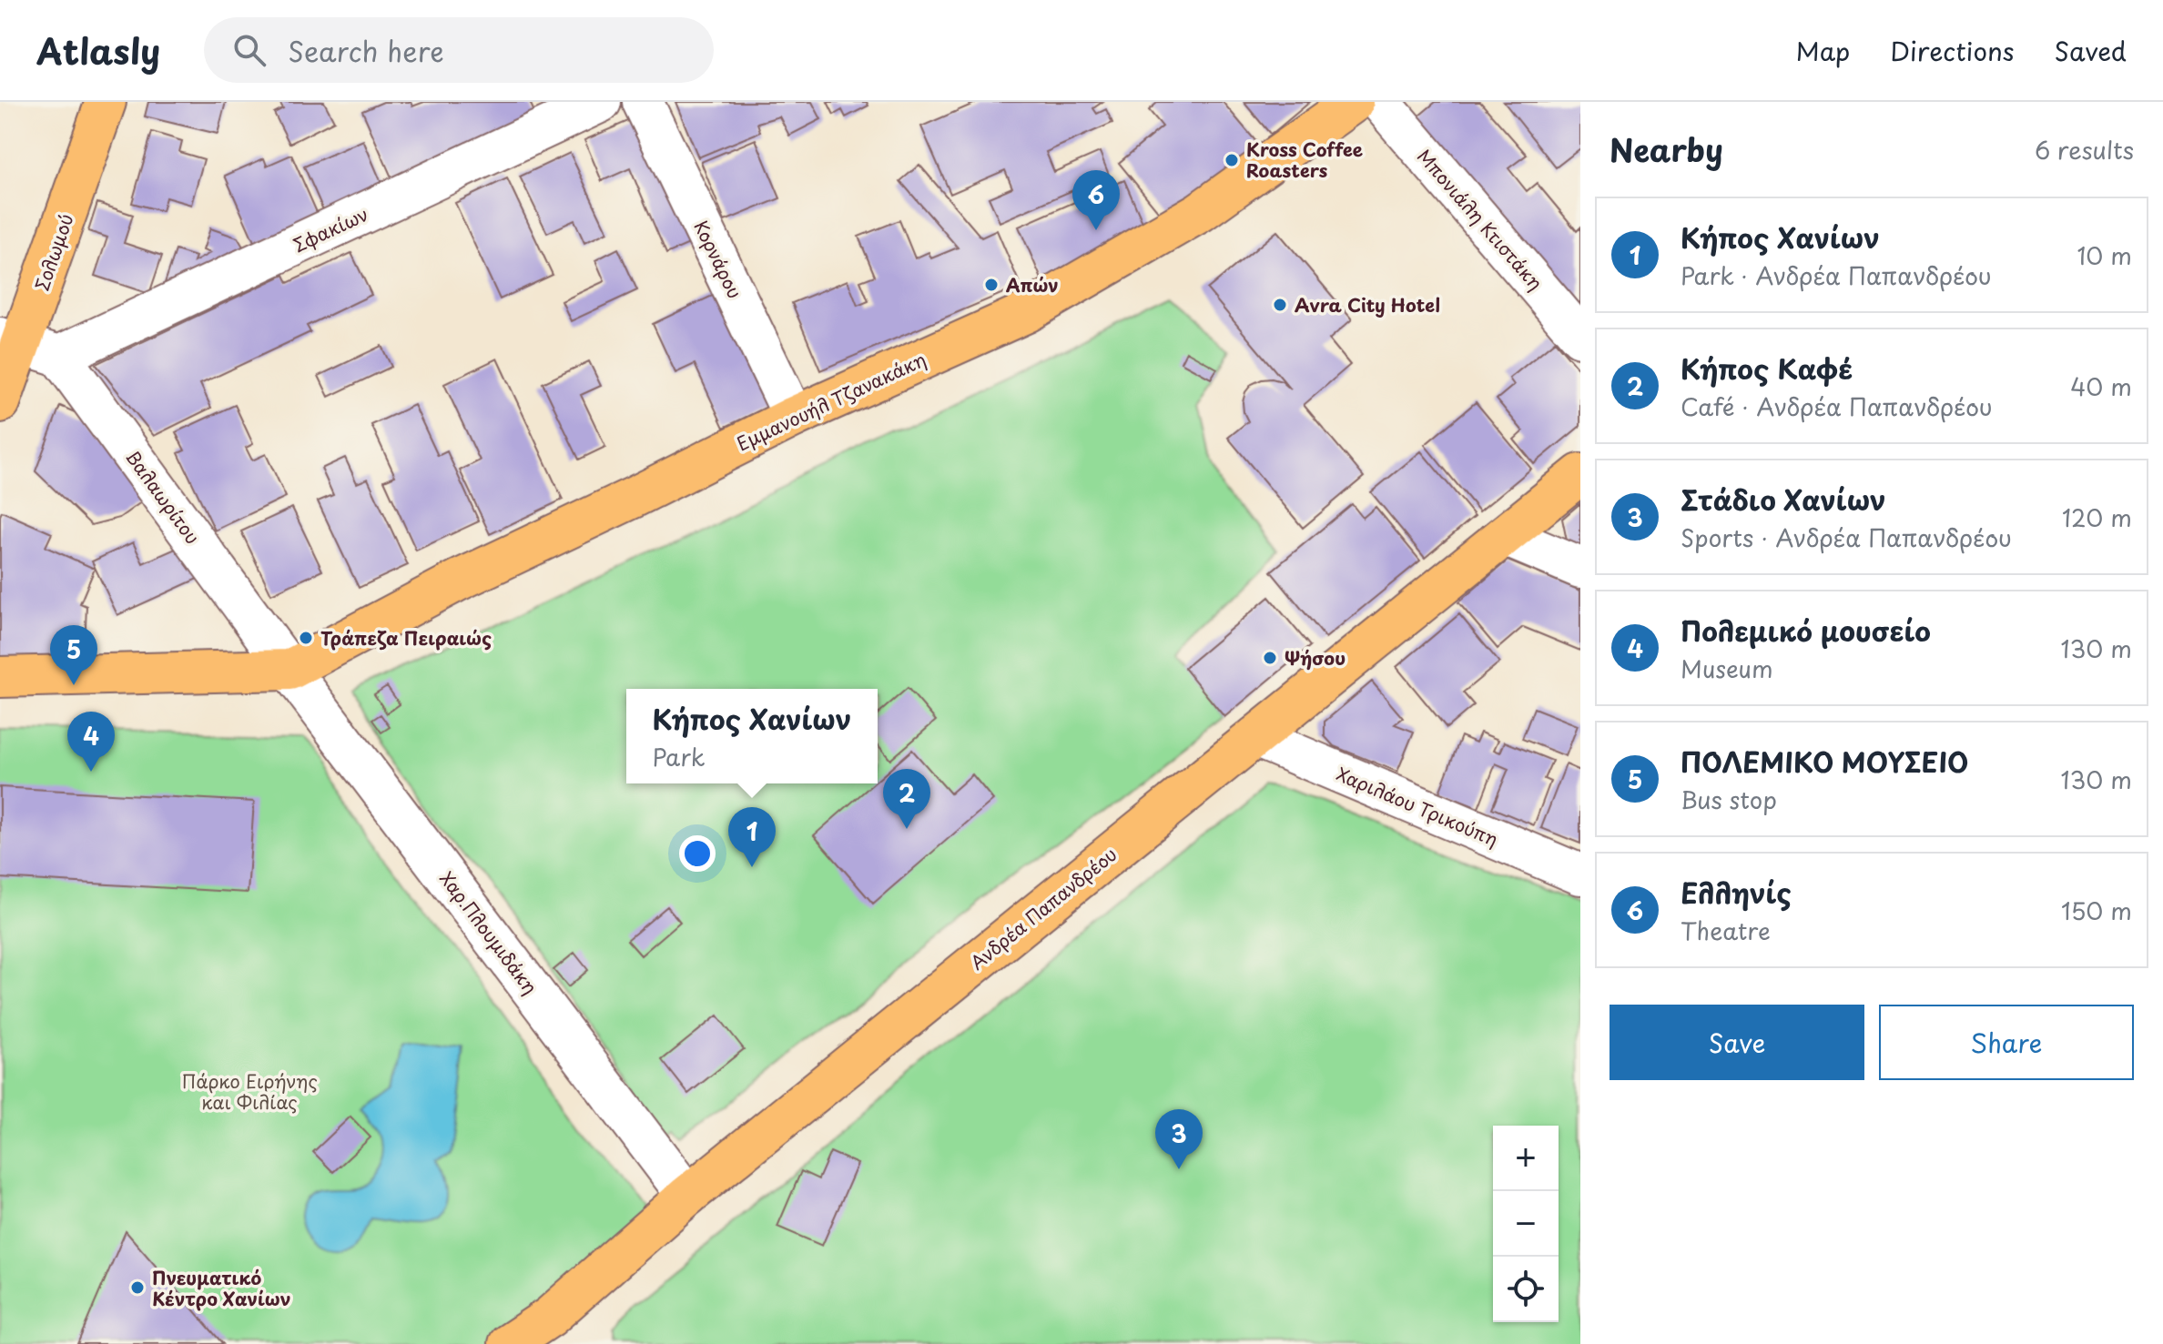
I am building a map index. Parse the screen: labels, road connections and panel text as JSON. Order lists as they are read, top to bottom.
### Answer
{
  "streets": {
    "main road": ["Σολωμού", "Εμμανουήλ Τζανακάκη", "Ανδρέα Παπανδρέου"],
    "street": [
      "Μπονιάλη Κτιστάκη",
      "Σφακίων",
      "Κορνάρου",
      "Βαλαωρίτου",
      "Χαριλάου Τρικούπη",
      "Χαρ.Πλουμιδάκη"
    ]
  },
  "crossings": [
    ["Σφακίων", "Βαλαωρίτου"],
    ["Κορνάρου", "Εμμανουήλ Τζανακάκη"],
    ["Εμμανουήλ Τζανακάκη", "Βαλαωρίτου"],
    ["Εμμανουήλ Τζανακάκη", "Χαρ.Πλουμιδάκη"],
    ["Βαλαωρίτου", "Χαρ.Πλουμιδάκη"],
    ["Χαριλάου Τρικούπη", "Ανδρέα Παπανδρέου"],
    ["Ανδρέα Παπανδρέου", "Χαρ.Πλουμιδάκη"]
  ],
  "parks": ["Πάρκο Ειρήνης και Φιλίας"],
  "places": [
    "Kross Coffee Roasters",
    "Απών",
    "Avra City Hotel",
    "Τράπεζα Πειραιώς",
    "Ψήσου",
    "Πνευματικό Κέντρο Χανίων"
  ],
  "page": {
    "header": "Atlasly",
    "search": "Search here",
    "nav": ["Map", "Directions", "Saved"],
    "heading": ["Nearby", "6 results"],
    "pins": [
      "6",
      "5",
      "4",
      "2",
      "1",
      "3"
    ],
    "list": [
      {
        "mark": "1",
        "name": "Κήπος Χανίων",
        "note": "Park · Ανδρέα Παπανδρέου",
        "value": "10 m"
      },
      {
        "mark": "2",
        "name": "Κήπος Καφέ",
        "note": "Café · Ανδρέα Παπανδρέου",
        "value": "40 m"
      },
      {
        "mark": "3",
        "name": "Στάδιο Χανίων",
        "note": "Sports · Ανδρέα Παπανδρέου",
        "value": "120 m"
      },
      {
        "mark": "4",
        "name": "Πολεμικό μουσείο",
        "note": "Museum",
        "value": "130 m"
      },
      {
        "mark": "5",
        "name": "ΠΟΛΕΜΙΚΟ ΜΟΥΣΕΙΟ",
        "note": "Bus stop",
        "value": "130 m"
      },
      {
        "mark": "6",
        "name": "Ελληνίς",
        "note": "Theatre",
        "value": "150 m"
      }
    ],
    "popup": ["Κήπος Χανίων", "Park"],
    "buttons": ["Save", "Share"],
    "map_buttons": ["+", "−"]
  }
}
